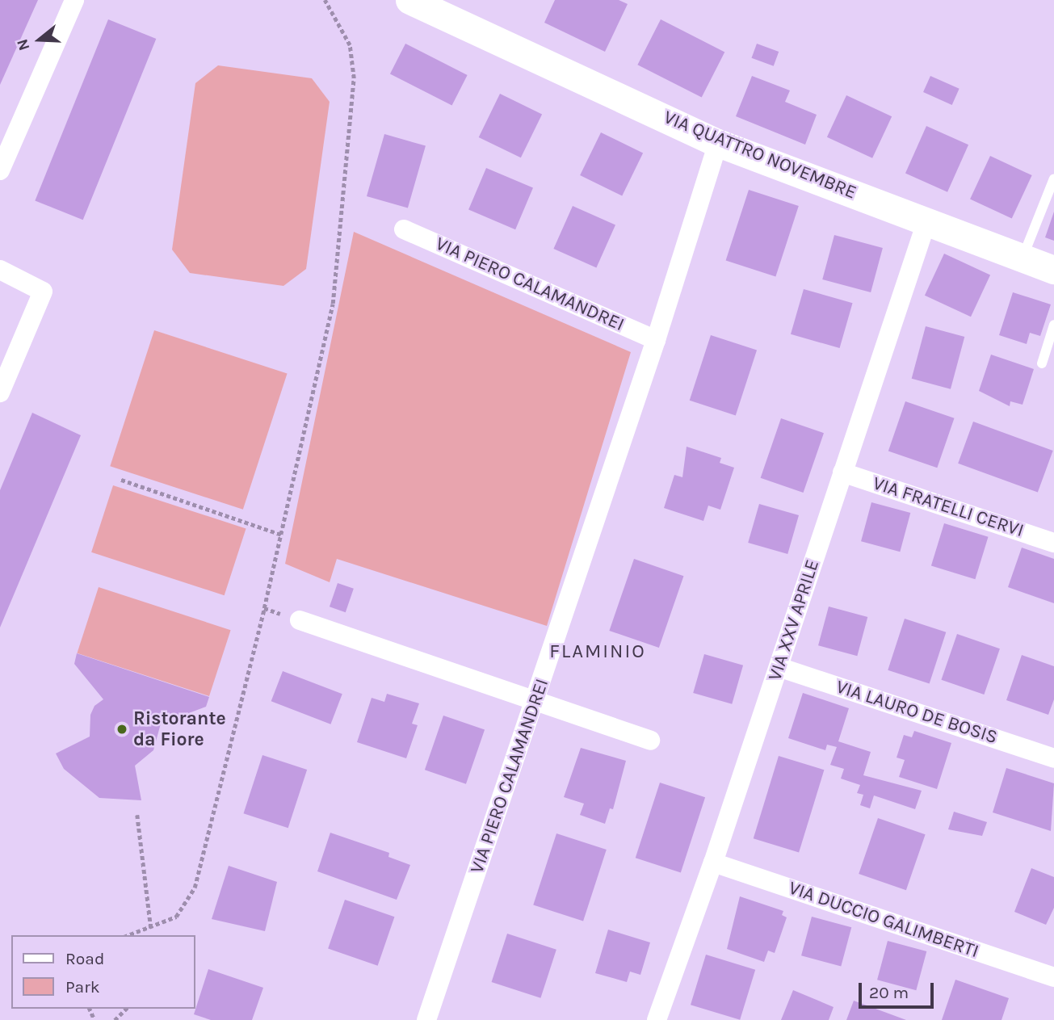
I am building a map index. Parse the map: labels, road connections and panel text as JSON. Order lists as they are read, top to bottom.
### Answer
{
  "streets": {
    "street": [
      "VIA QUATTRO NOVEMBRE",
      "VIA PIERO CALAMANDREI",
      "VIA FRATELLI CERVI",
      "VIA XXV APRILE",
      "VIA LAURO DE BOSIS",
      "VIA DUCCIO GALIMBERTI"
    ]
  },
  "crossings": [
    ["VIA QUATTRO NOVEMBRE", "VIA PIERO CALAMANDREI"],
    ["VIA QUATTRO NOVEMBRE", "VIA XXV APRILE"],
    ["VIA FRATELLI CERVI", "VIA XXV APRILE"],
    ["VIA XXV APRILE", "VIA LAURO DE BOSIS"],
    ["VIA XXV APRILE", "VIA DUCCIO GALIMBERTI"]
  ],
  "districts": ["FLAMINIO"],
  "places": ["Ristorante da Fiore"],
  "legend": ["Road", "Park"],
  "scale_bar": "20 m",
  "north": "left"
}
